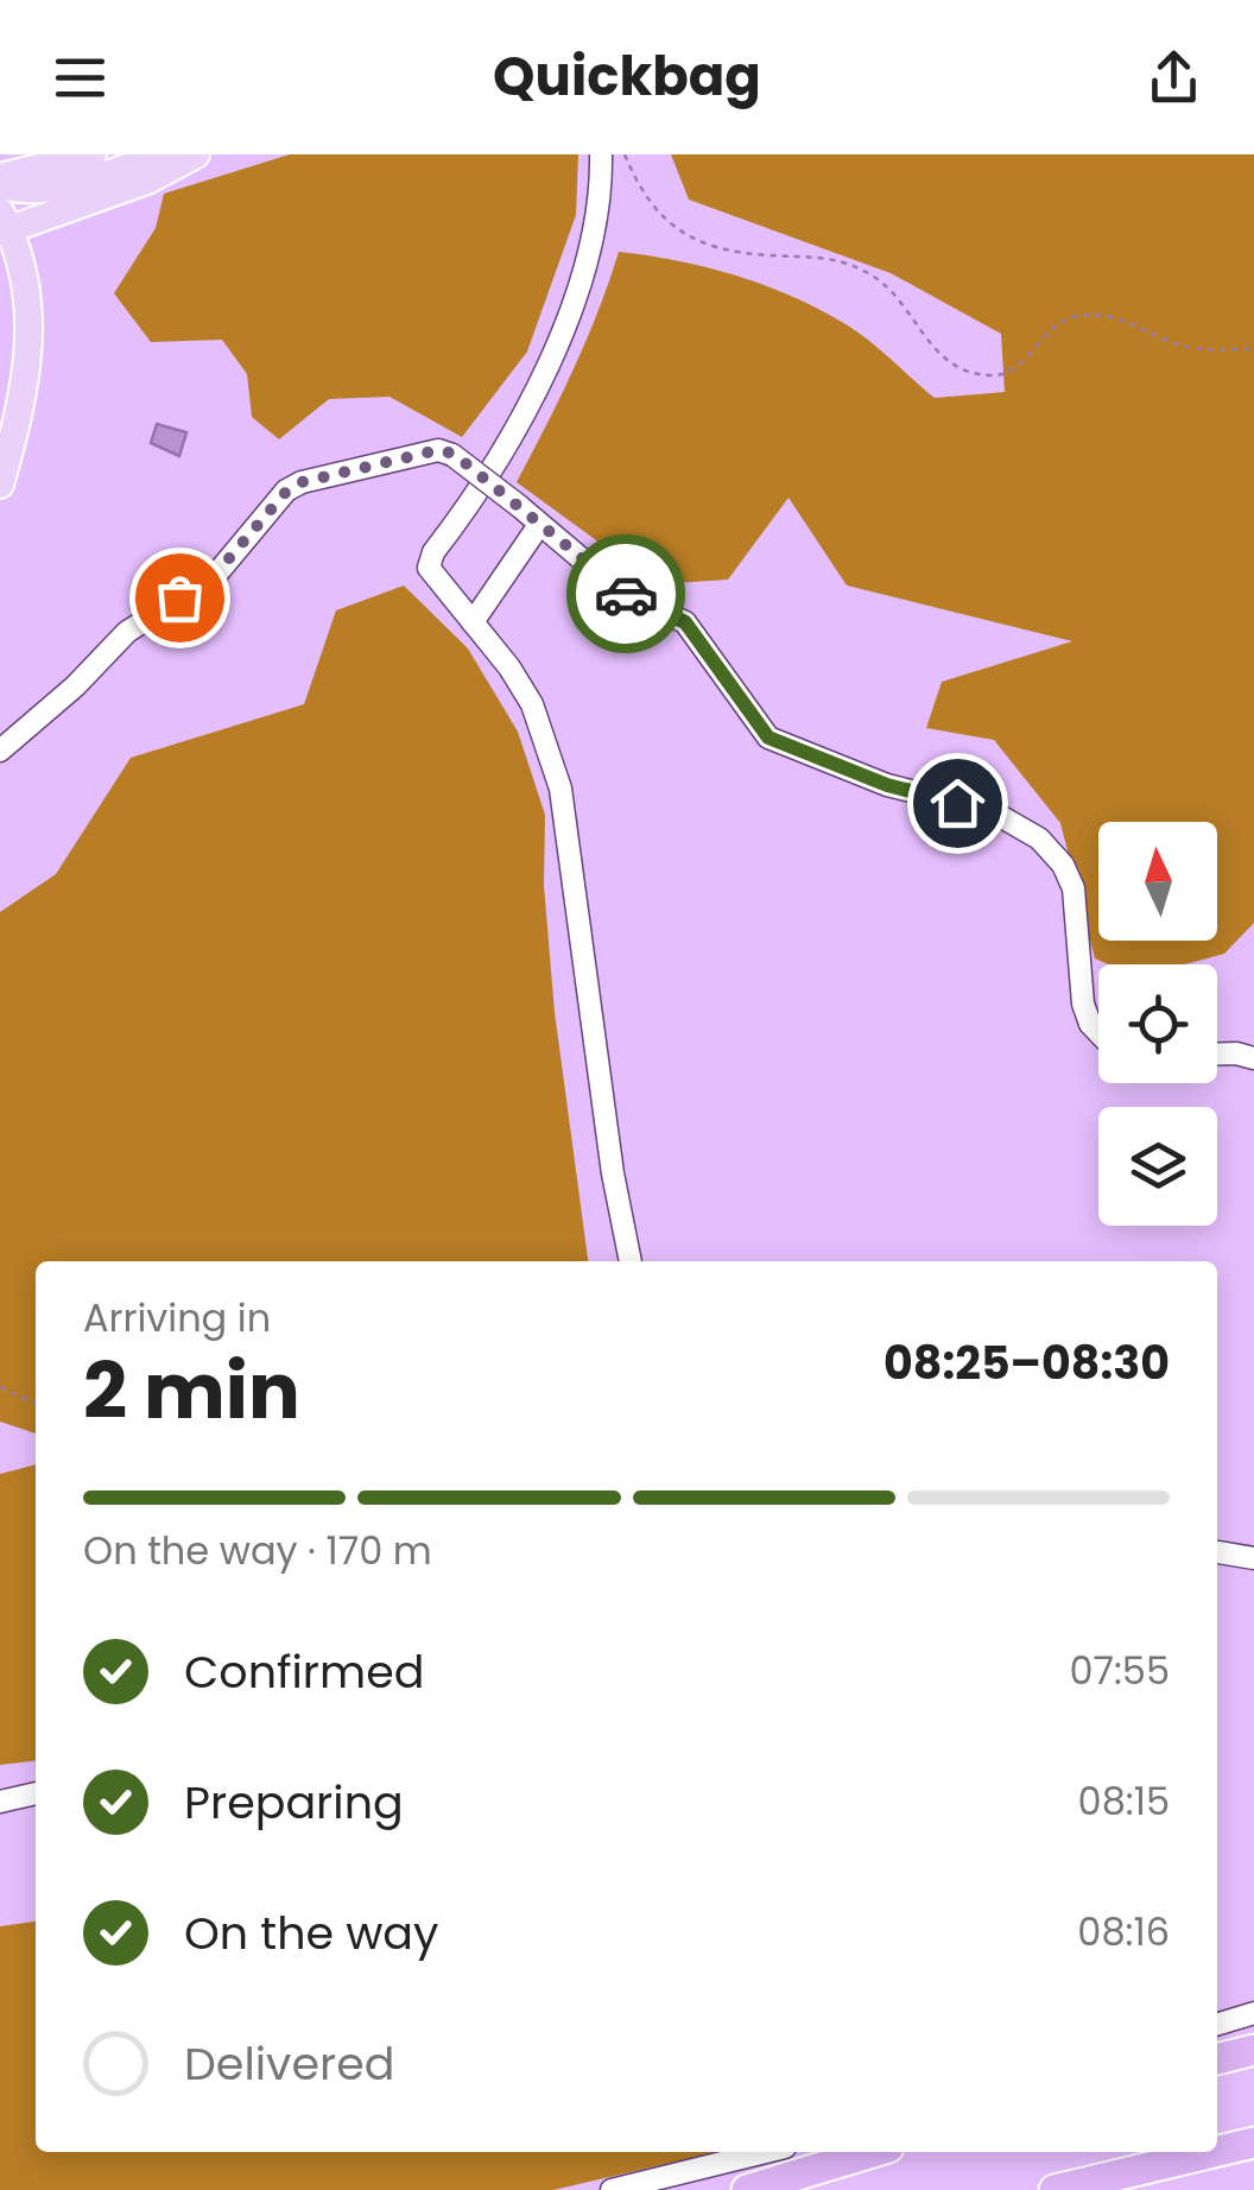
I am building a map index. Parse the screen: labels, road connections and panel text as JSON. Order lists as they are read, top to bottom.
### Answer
{
  "north": "top",
  "page": {
    "header": "Quickbag",
    "heading": ["2 min", "Arriving in", "08:25–08:30"],
    "bar": "On the way · 170 m",
    "list": [
      ["Confirmed", "07:55"],
      ["Preparing", "08:15"],
      ["On the way", "08:16"],
      "Delivered"
    ]
  }
}
